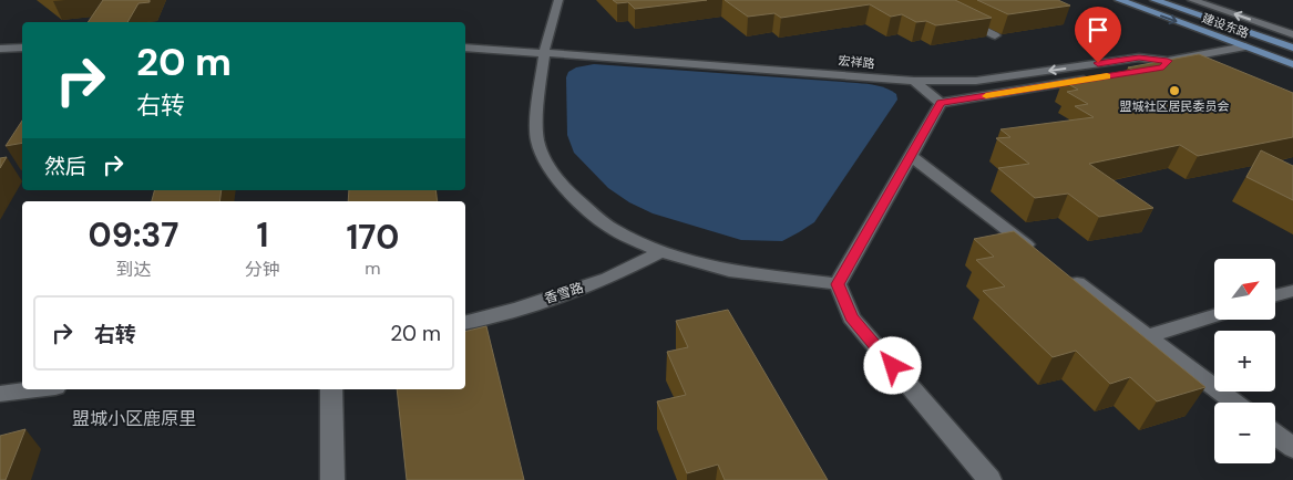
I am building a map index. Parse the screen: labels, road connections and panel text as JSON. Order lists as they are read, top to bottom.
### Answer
{
  "streets": {
    "main road": ["建设东路"],
    "street": ["宏祥路", "香雪路"]
  },
  "crossings": [
    ["建设东路", "宏祥路"]
  ],
  "districts": ["盟城小区鹿原里"],
  "places": ["盟城社区居民委员会"],
  "north": "top right",
  "page": {
    "turn": ["20 m", "右转"],
    "then": "然后",
    "eta": [
      "09:37",
      "到达",
      "1",
      "分钟",
      "170",
      "m"
    ],
    "map_buttons": ["+", "−"],
    "list": [
      {
        "name": "右转",
        "value": "20 m"
      }
    ]
  }
}
